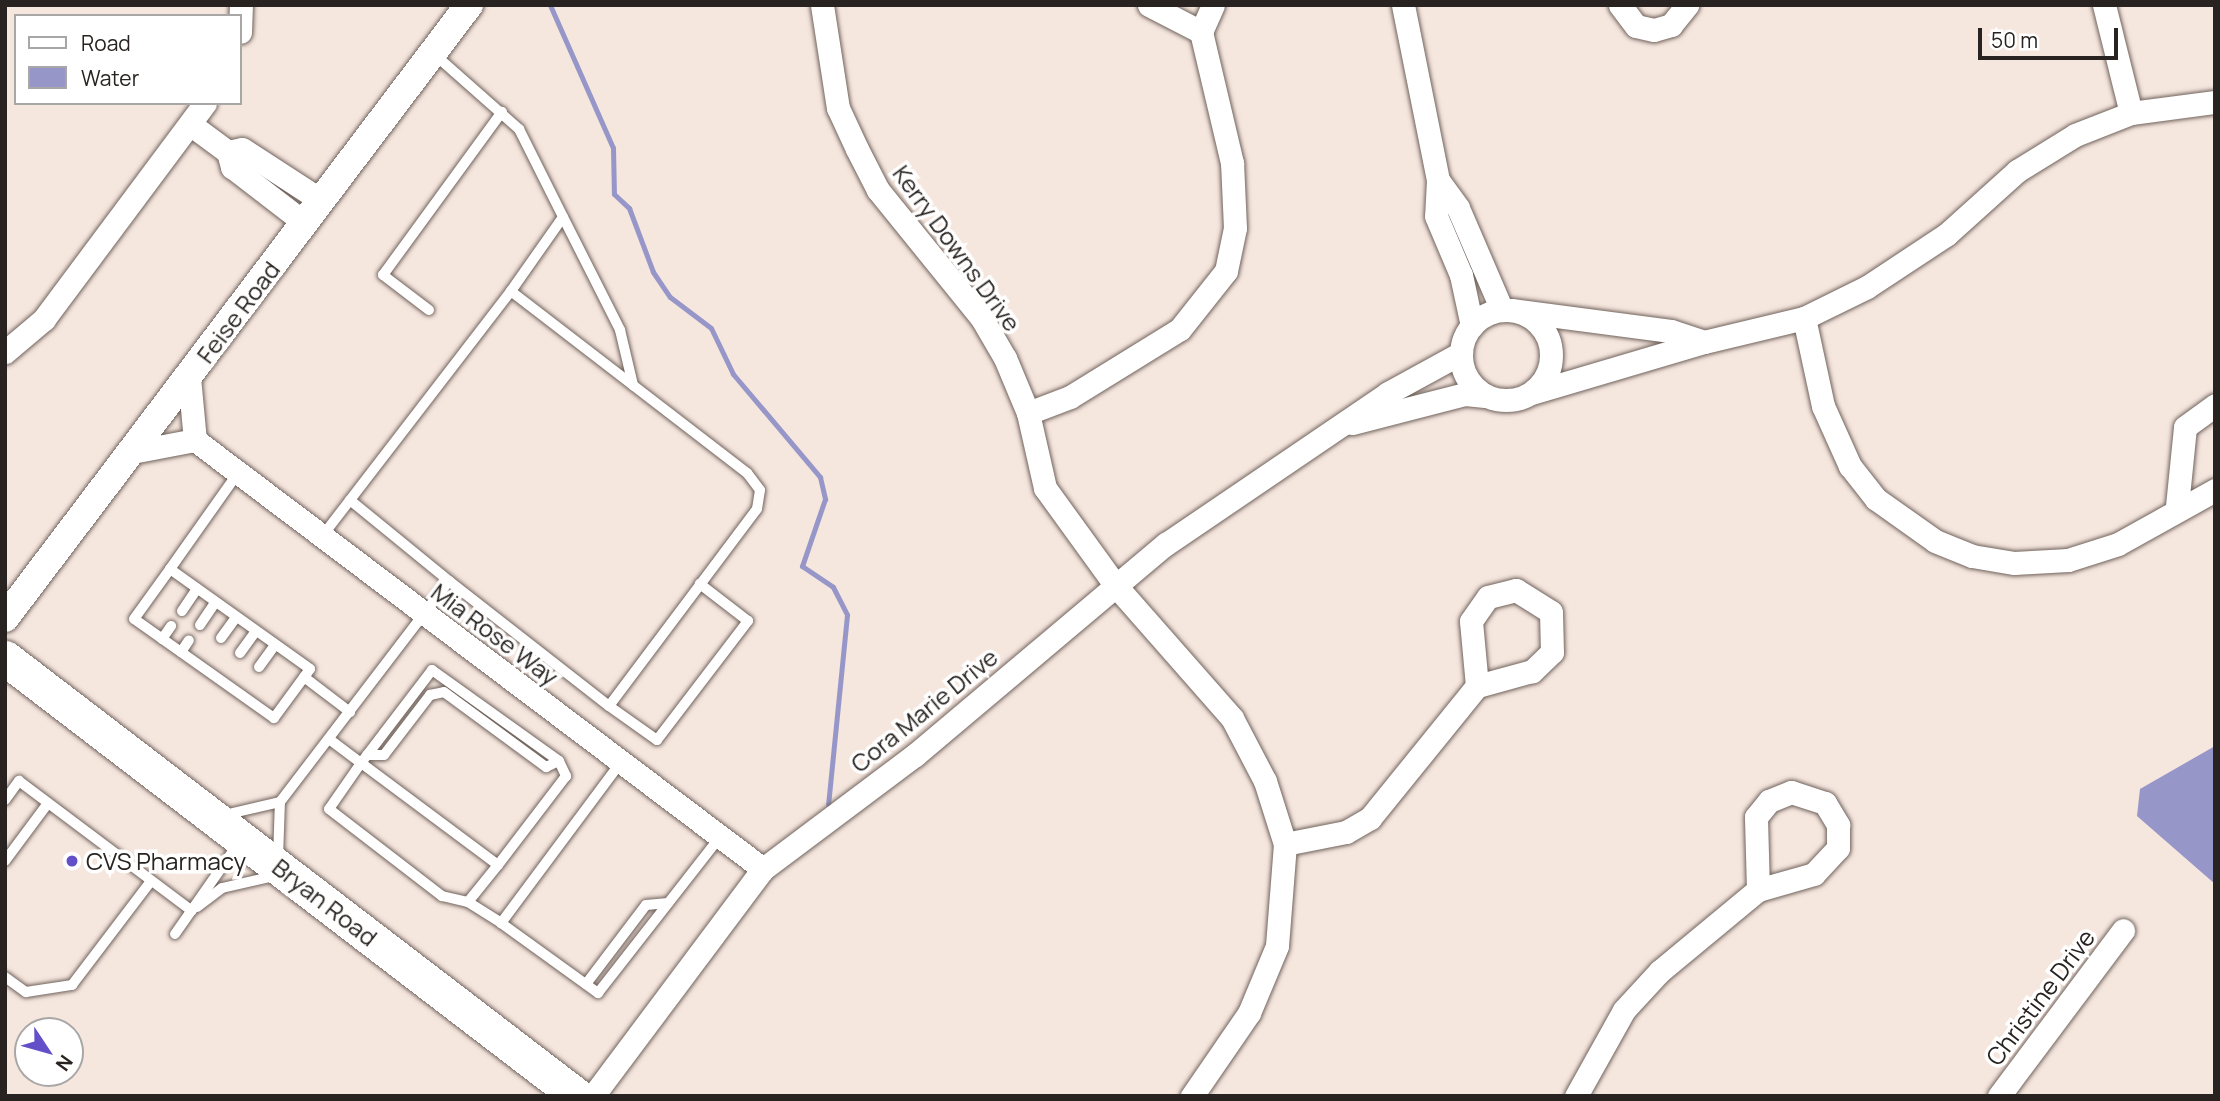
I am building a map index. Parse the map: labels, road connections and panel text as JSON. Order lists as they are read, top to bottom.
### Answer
{
  "streets": {
    "main road": ["Bryan Road"],
    "street": [
      "Kerry Downs Drive",
      "Feise Road",
      "Mia Rose Way",
      "Cora Marie Drive",
      "Christine Drive"
    ]
  },
  "crossings": [
    ["Kerry Downs Drive", "Cora Marie Drive"],
    ["Mia Rose Way", "Cora Marie Drive"]
  ],
  "places": ["CVS Pharmacy"],
  "legend": ["Road", "Water"],
  "scale_bar": "50 m",
  "north": "bottom right"
}
